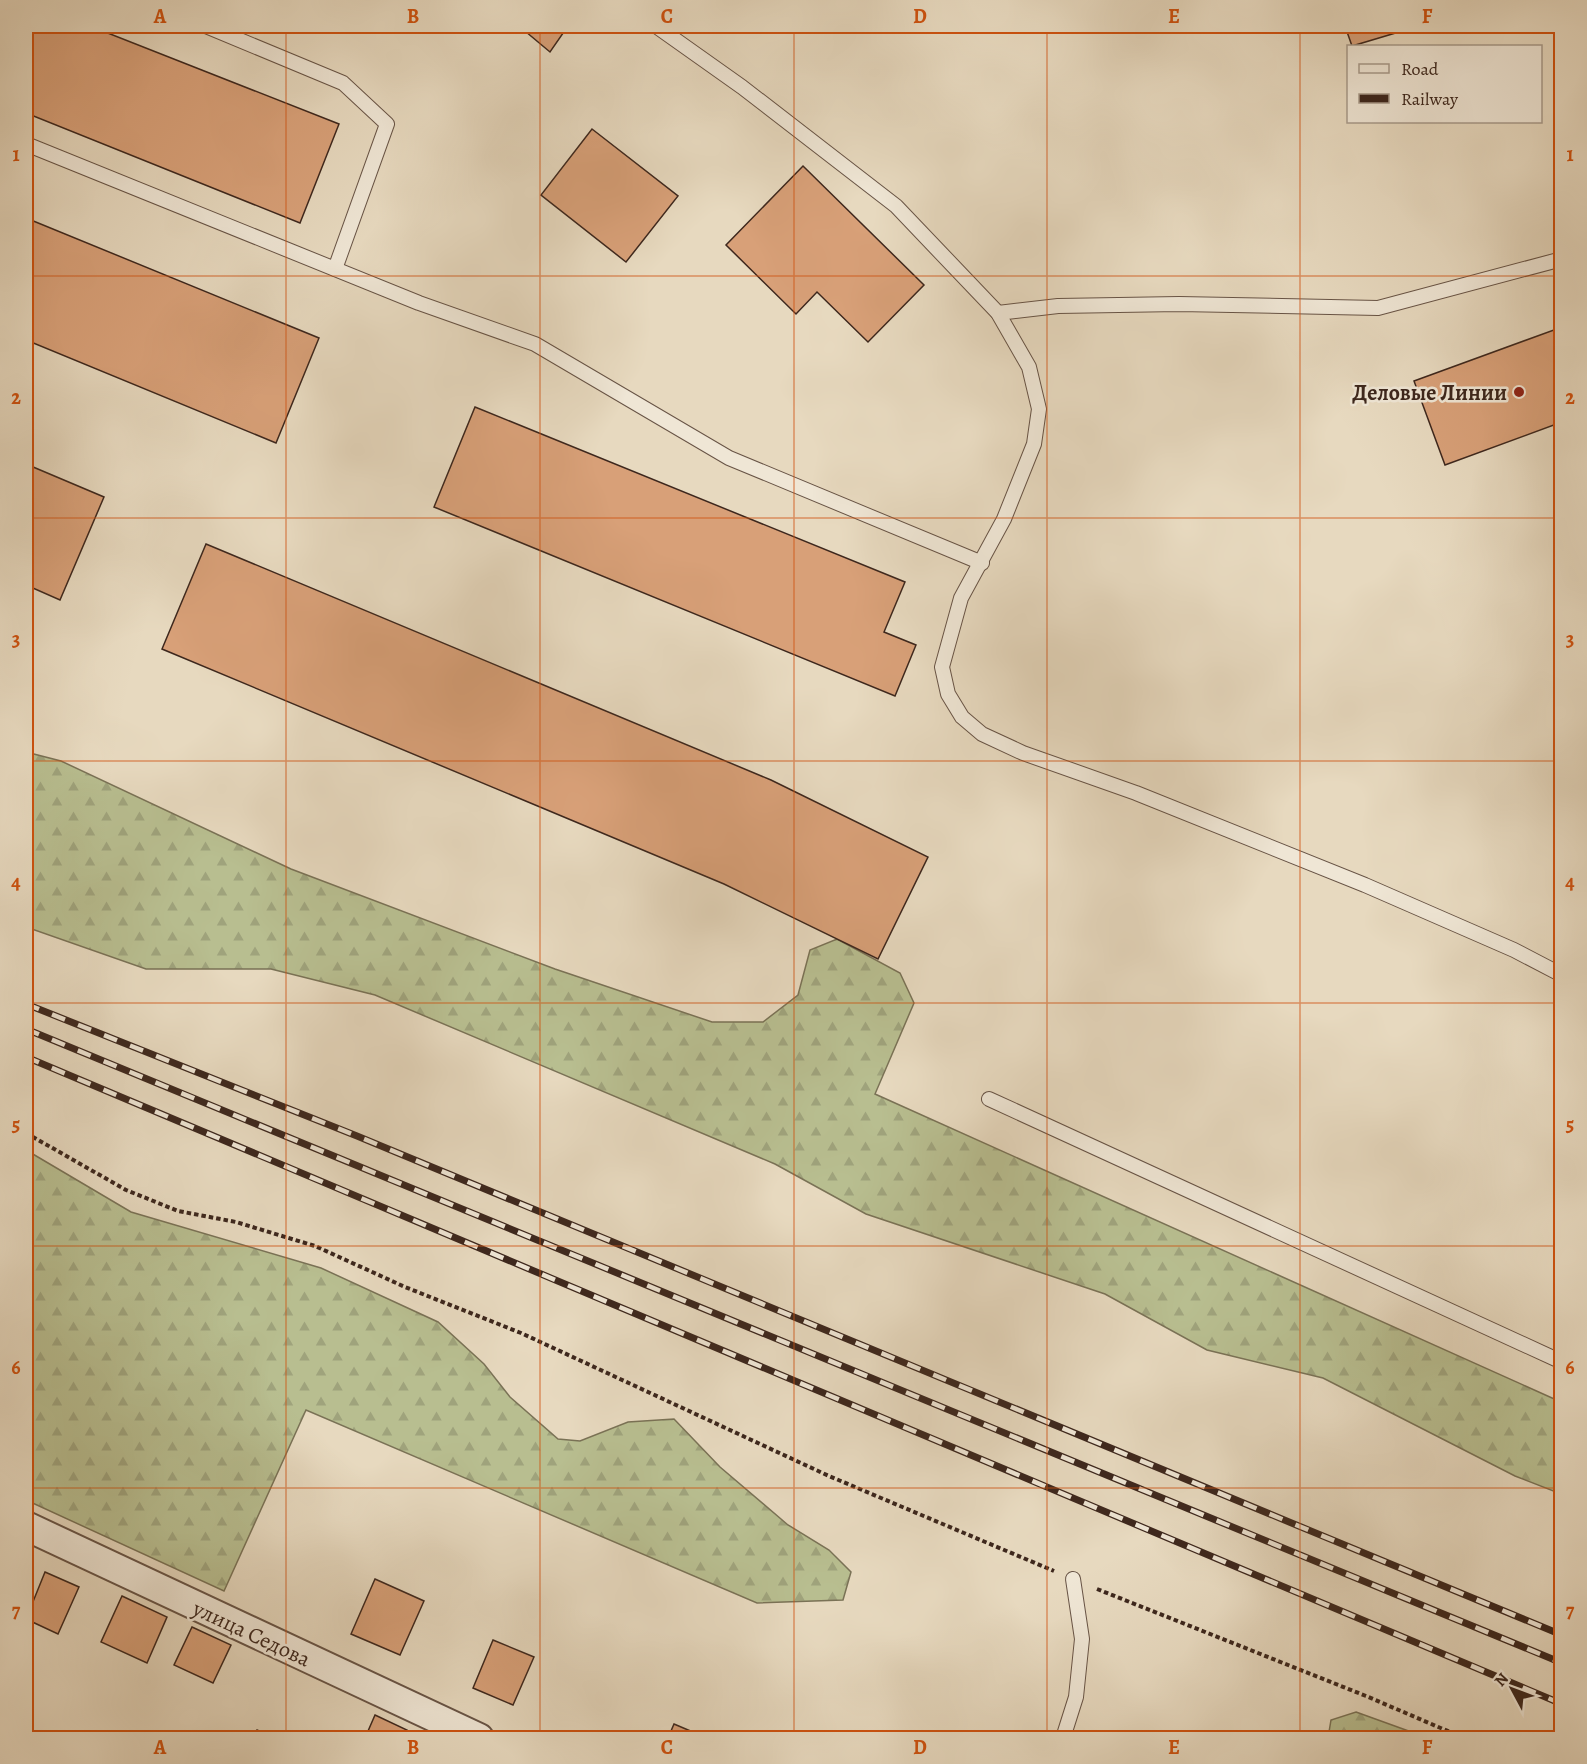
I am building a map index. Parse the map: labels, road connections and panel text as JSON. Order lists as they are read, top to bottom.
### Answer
{
  "streets": {
    "street": ["улица Седова"]
  },
  "places": ["Деловые Линии"],
  "legend": ["Road", "Railway"],
  "north": "top left",
  "grid": {
    "columns": [
      "A",
      "B",
      "C",
      "D",
      "E",
      "F"
    ],
    "rows": [
      "1",
      "2",
      "3",
      "4",
      "5",
      "6",
      "7"
    ]
  }
}
